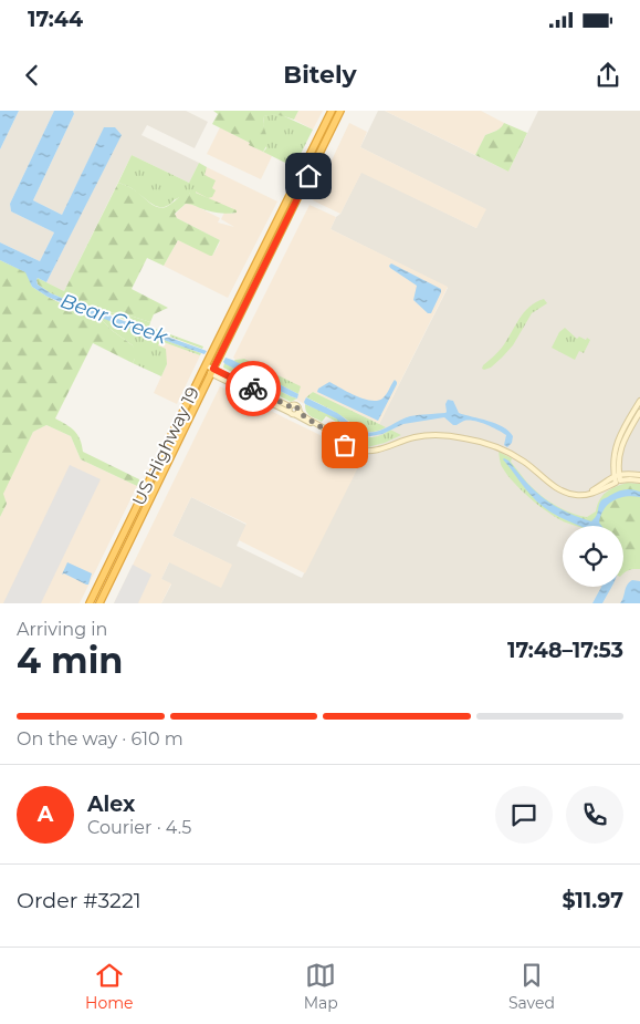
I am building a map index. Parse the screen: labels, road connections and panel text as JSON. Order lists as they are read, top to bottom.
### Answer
{
  "streets": {
    "highway": ["US Highway 19"]
  },
  "water": ["Bear Creek"],
  "page": {
    "status": "17:44",
    "header": "Bitely",
    "heading": ["4 min", "Arriving in", "17:48–17:53"],
    "panel": [
      "Alex",
      "Courier · 4.5",
      "Order #3221",
      "$11.97"
    ],
    "bar": "On the way · 610 m",
    "round": "A",
    "tabs": ["Home", "Map", "Saved"]
  }
}
